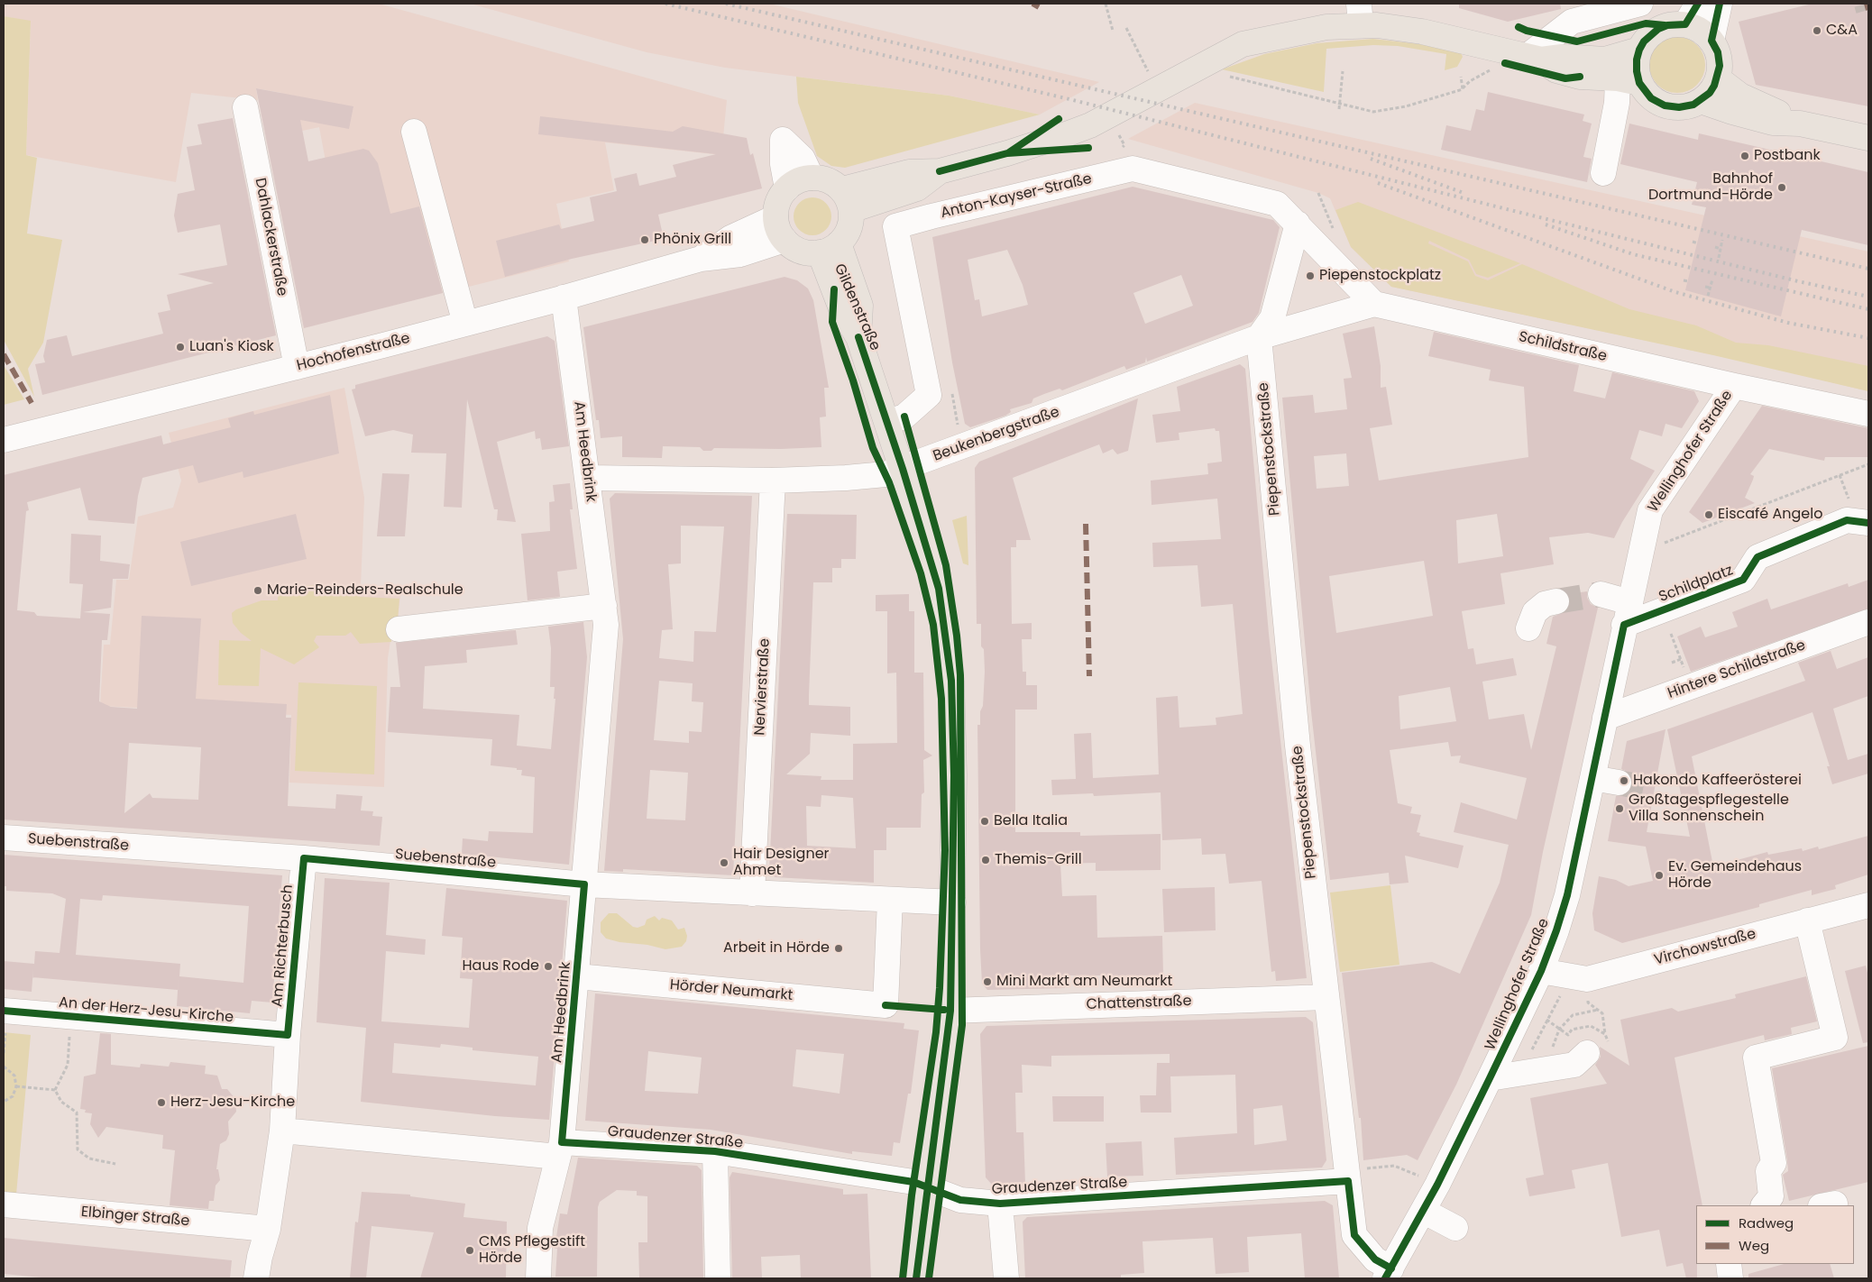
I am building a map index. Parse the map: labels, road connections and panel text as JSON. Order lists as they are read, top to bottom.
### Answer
{
  "streets": {
    "main road": ["Gildenstraße"],
    "street": [
      "Anton-Kayser-Straße",
      "Dahlackerstraße",
      "Schildstraße",
      "Hochofenstraße",
      "Beukenbergstraße",
      "Piepenstockstraße",
      "Am Heedbrink",
      "Wellinghofer Straße",
      "Schildplatz",
      "Hintere Schildstraße",
      "Nervierstraße",
      "Suebenstraße",
      "Am Richterbusch",
      "Virchowstraße",
      "Hörder Neumarkt",
      "Chattenstraße",
      "An der Herz-Jesu-Kirche",
      "Graudenzer Straße",
      "Elbinger Straße"
    ]
  },
  "crossings": [
    ["Dahlackerstraße", "Hochofenstraße"],
    ["Gildenstraße", "Hochofenstraße"],
    ["Gildenstraße", "Beukenbergstraße"],
    ["Gildenstraße", "Chattenstraße"],
    ["Gildenstraße", "Graudenzer Straße"],
    ["Schildstraße", "Beukenbergstraße"],
    ["Schildstraße", "Piepenstockstraße"],
    ["Schildstraße", "Wellinghofer Straße"],
    ["Hochofenstraße", "Am Heedbrink"],
    ["Beukenbergstraße", "Piepenstockstraße"],
    ["Beukenbergstraße", "Am Heedbrink"],
    ["Beukenbergstraße", "Nervierstraße"],
    ["Piepenstockstraße", "Wellinghofer Straße"],
    ["Piepenstockstraße", "Chattenstraße"],
    ["Piepenstockstraße", "Graudenzer Straße"],
    ["Am Heedbrink", "Suebenstraße"],
    ["Am Heedbrink", "Hörder Neumarkt"],
    ["Am Heedbrink", "Graudenzer Straße"],
    ["Wellinghofer Straße", "Schildplatz"],
    ["Wellinghofer Straße", "Hintere Schildstraße"],
    ["Wellinghofer Straße", "Virchowstraße"],
    ["Suebenstraße", "Am Richterbusch"],
    ["Am Richterbusch", "An der Herz-Jesu-Kirche"],
    ["Am Richterbusch", "Graudenzer Straße"],
    ["Am Richterbusch", "Elbinger Straße"]
  ],
  "places": [
    "C&A",
    "Postbank",
    "Bahnhof Dortmund-Hörde",
    "Phönix Grill",
    "Piepenstockplatz",
    "Luan's Kiosk",
    "Eiscafé Angelo",
    "Marie-Reinders-Realschule",
    "Hakondo Kaffeerösterei",
    "Großtagespflegestelle Villa Sonnenschein",
    "Bella Italia",
    "Themis-Grill",
    "Hair Designer Ahmet",
    "Ev. Gemeindehaus Hörde",
    "Arbeit in Hörde",
    "Haus Rode",
    "Mini Markt am Neumarkt",
    "Herz-Jesu-Kirche",
    "CMS Pflegestift Hörde"
  ],
  "legend": ["Radweg", "Weg"]
}
